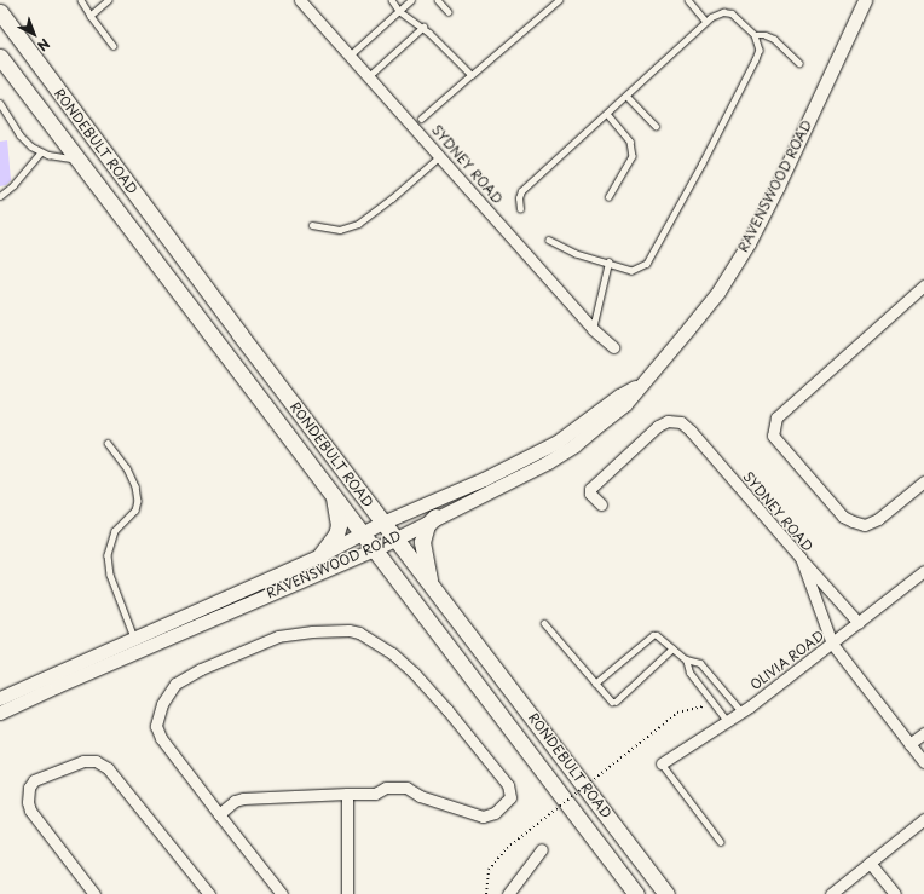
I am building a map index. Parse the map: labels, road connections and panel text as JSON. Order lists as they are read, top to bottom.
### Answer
{
  "streets": {
    "main road": ["RONDEBULT ROAD"],
    "street": ["SYDNEY ROAD", "RAVENSWOOD ROAD", "OLIVIA ROAD"]
  },
  "crossings": [
    ["RONDEBULT ROAD", "RAVENSWOOD ROAD"],
    ["SYDNEY ROAD", "OLIVIA ROAD"]
  ],
  "north": "bottom right"
}
